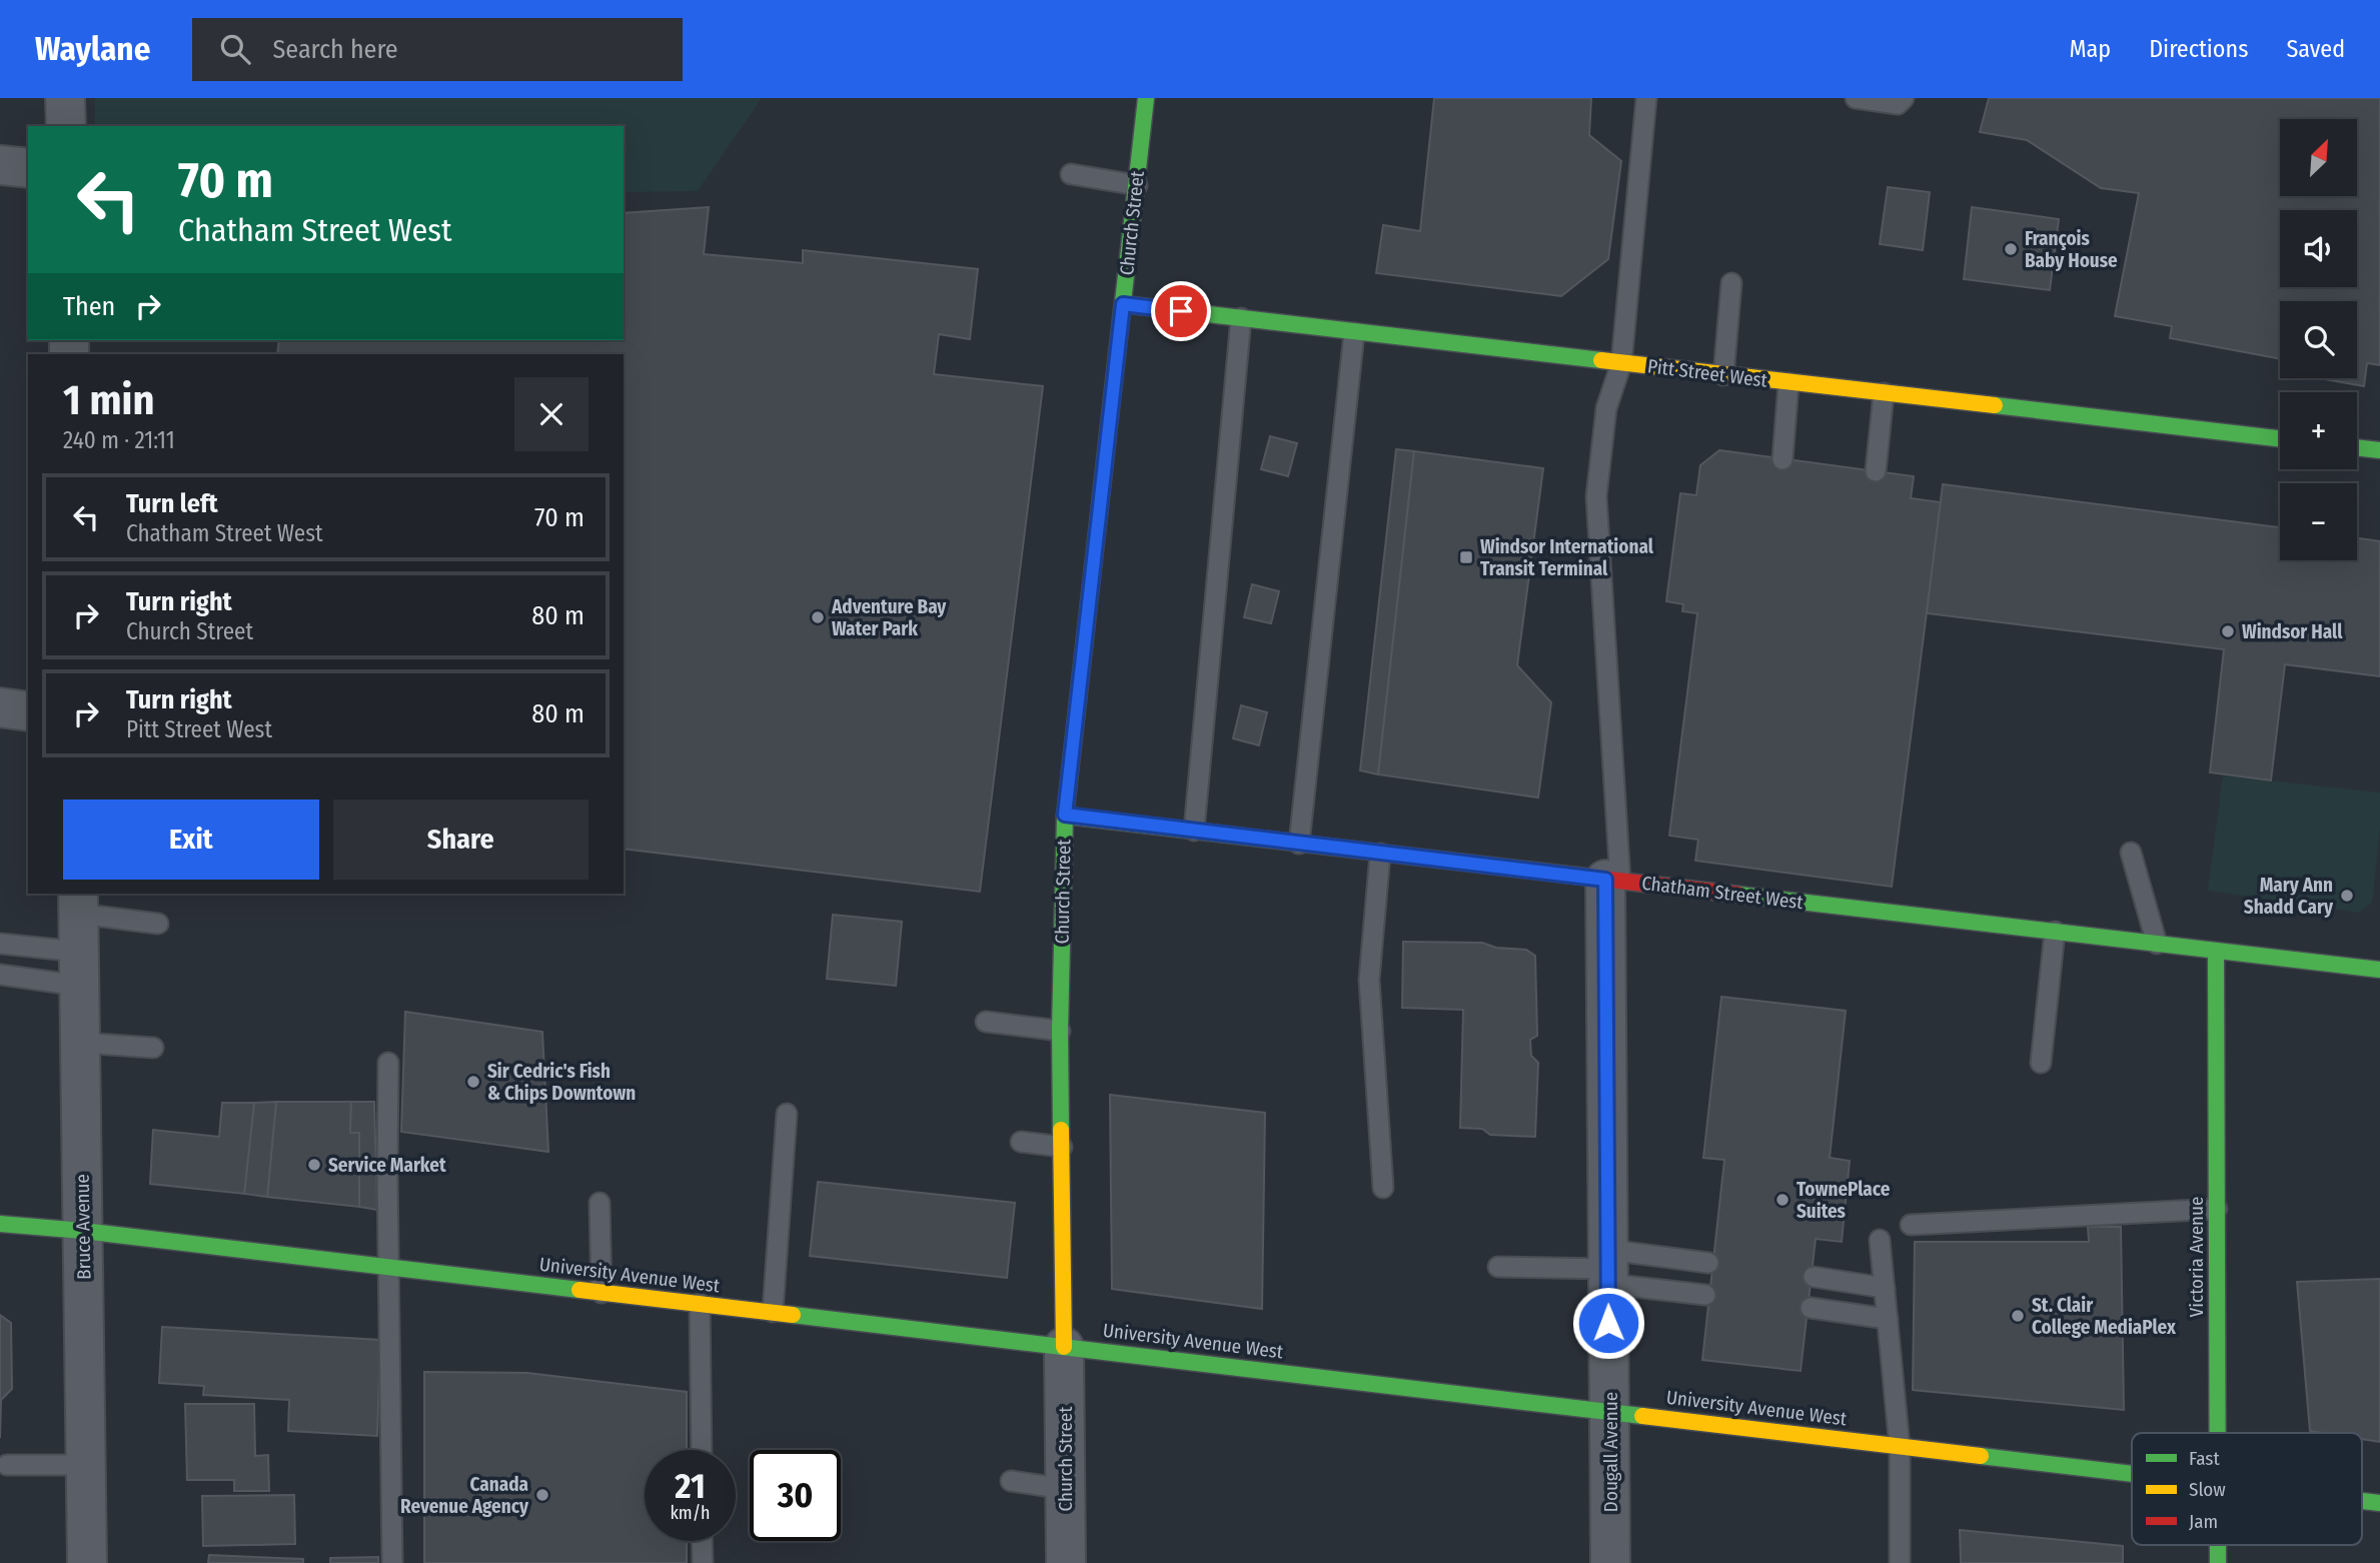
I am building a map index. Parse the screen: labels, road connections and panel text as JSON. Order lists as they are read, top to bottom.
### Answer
{
  "streets": {
    "street": [
      "Church Street",
      "Pitt Street West",
      "Chatham Street West",
      "Bruce Avenue",
      "Victoria Avenue",
      "University Avenue West",
      "Dougall Avenue"
    ]
  },
  "crossings": [
    ["Church Street", "Pitt Street West"],
    ["Church Street", "Chatham Street West"],
    ["Church Street", "University Avenue West"],
    ["Chatham Street West", "Victoria Avenue"],
    ["Chatham Street West", "Dougall Avenue"],
    ["Bruce Avenue", "University Avenue West"],
    ["University Avenue West", "Dougall Avenue"]
  ],
  "places": {
    "other": [
      "François Baby House",
      "Adventure Bay Water Park",
      "Windsor Hall",
      "Mary Ann Shadd Cary",
      "Sir Cedric's Fish & Chips Downtown",
      "Service Market",
      "TownePlace Suites",
      "St. Clair College MediaPlex",
      "Canada Revenue Agency"
    ],
    "transit": ["Windsor International Transit Terminal"]
  },
  "legend": ["Fast", "Slow", "Jam"],
  "north": "top right",
  "page": {
    "header": "Waylane",
    "search": "Search here",
    "nav": ["Map", "Directions", "Saved"],
    "map_buttons": ["+", "−"],
    "turn": ["70 m", "Chatham Street West"],
    "then": "Then",
    "heading": ["1 min", "240 m · 21:11"],
    "list": [
      {
        "name": "Turn left",
        "note": "Chatham Street West",
        "value": "70 m"
      },
      {
        "name": "Turn right",
        "note": "Church Street",
        "value": "80 m"
      },
      {
        "name": "Turn right",
        "note": "Pitt Street West",
        "value": "80 m"
      }
    ],
    "buttons": ["Exit", "Share"],
    "speed": "21 km/h",
    "limit": "30"
  }
}
